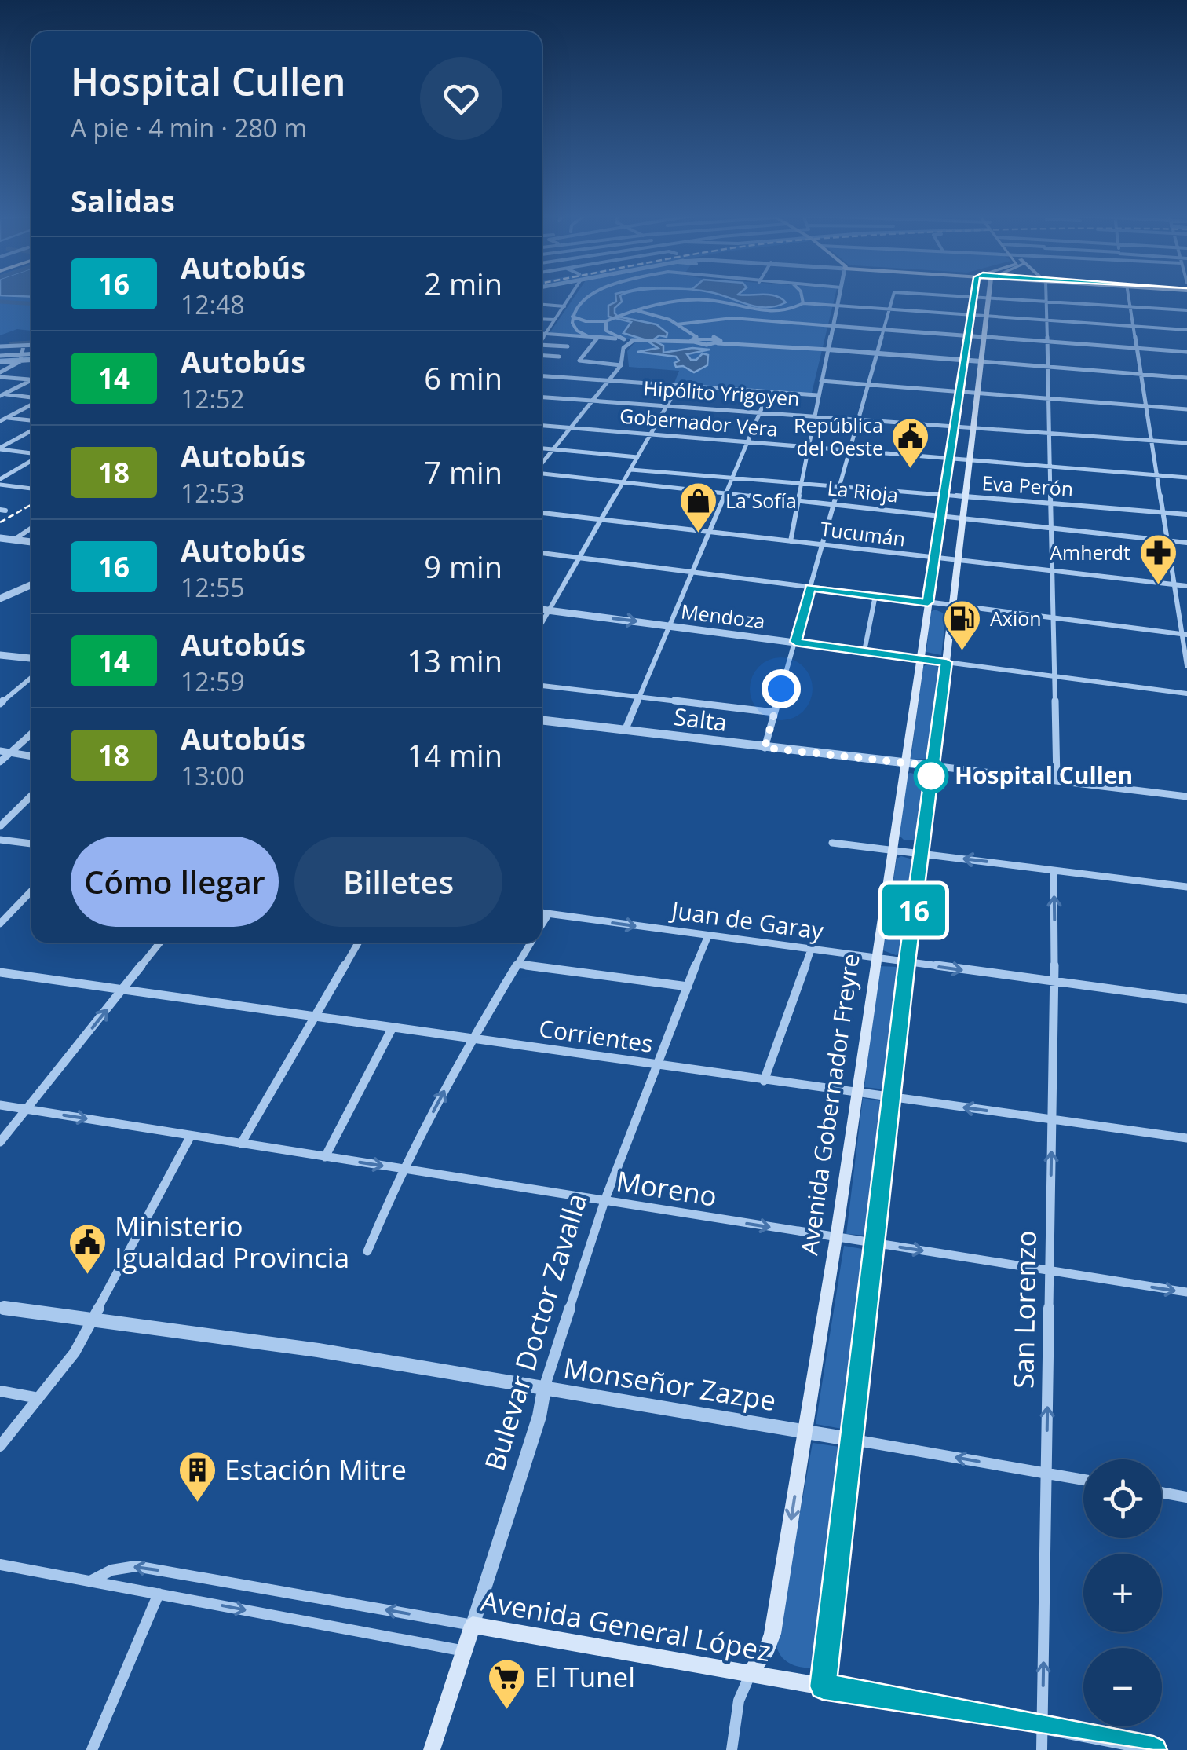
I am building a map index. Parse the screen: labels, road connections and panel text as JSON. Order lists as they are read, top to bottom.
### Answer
{
  "streets": {
    "main road": ["Avenida Gobernador Freyre", "Bulevar Doctor Zavalla", "Avenida General López"],
    "street": [
      "Hipólito Yrigoyen",
      "Gobernador Vera",
      "Eva Perón",
      "La Rioja",
      "Tucumán",
      "Mendoza",
      "Salta",
      "Juan de Garay",
      "Corrientes",
      "Moreno",
      "San Lorenzo",
      "Monseñor Zazpe"
    ]
  },
  "crossings": [
    ["Hipólito Yrigoyen", "Avenida Gobernador Freyre"],
    ["Gobernador Vera", "Avenida Gobernador Freyre"],
    ["Eva Perón", "Avenida Gobernador Freyre"],
    ["La Rioja", "Avenida Gobernador Freyre"],
    ["Tucumán", "Avenida Gobernador Freyre"],
    ["Mendoza", "Avenida Gobernador Freyre"],
    ["Salta", "Avenida Gobernador Freyre"],
    ["Juan de Garay", "Avenida Gobernador Freyre"],
    ["Juan de Garay", "San Lorenzo"],
    ["Juan de Garay", "Bulevar Doctor Zavalla"],
    ["Corrientes", "Avenida Gobernador Freyre"],
    ["Corrientes", "San Lorenzo"],
    ["Corrientes", "Bulevar Doctor Zavalla"],
    ["Avenida Gobernador Freyre", "Moreno"],
    ["Avenida Gobernador Freyre", "Monseñor Zazpe"],
    ["Avenida Gobernador Freyre", "Avenida General López"],
    ["Moreno", "San Lorenzo"],
    ["Moreno", "Bulevar Doctor Zavalla"],
    ["San Lorenzo", "Monseñor Zazpe"],
    ["San Lorenzo", "Avenida General López"],
    ["Bulevar Doctor Zavalla", "Monseñor Zazpe"],
    ["Bulevar Doctor Zavalla", "Avenida General López"]
  ],
  "one_way": ["Moreno", "San Lorenzo"],
  "places": {
    "public building": ["República del Oeste", "Ministerio Igualdad Provincia"],
    "shop": ["La Sofía"],
    "pharmacy": ["Amherdt"],
    "fuel station": ["Axion"],
    "other": ["Hospital Cullen"],
    "building": ["Estación Mitre"],
    "supermarket": ["El Tunel"]
  },
  "lines": ["bus line 16"],
  "page": {
    "on_map": "16",
    "heading": [
      ["Hospital Cullen", "A pie · 4 min · 280 m"],
      "Salidas"
    ],
    "list": [
      {
        "mark": "16",
        "name": "Autobús",
        "note": "12:48",
        "value": "2 min"
      },
      {
        "mark": "14",
        "name": "Autobús",
        "note": "12:52",
        "value": "6 min"
      },
      {
        "mark": "18",
        "name": "Autobús",
        "note": "12:53",
        "value": "7 min"
      },
      {
        "mark": "16",
        "name": "Autobús",
        "note": "12:55",
        "value": "9 min"
      },
      {
        "mark": "14",
        "name": "Autobús",
        "note": "12:59",
        "value": "13 min"
      },
      {
        "mark": "18",
        "name": "Autobús",
        "note": "13:00",
        "value": "14 min"
      }
    ],
    "buttons": ["Cómo llegar", "Billetes"],
    "map_buttons": ["+", "−"]
  }
}
